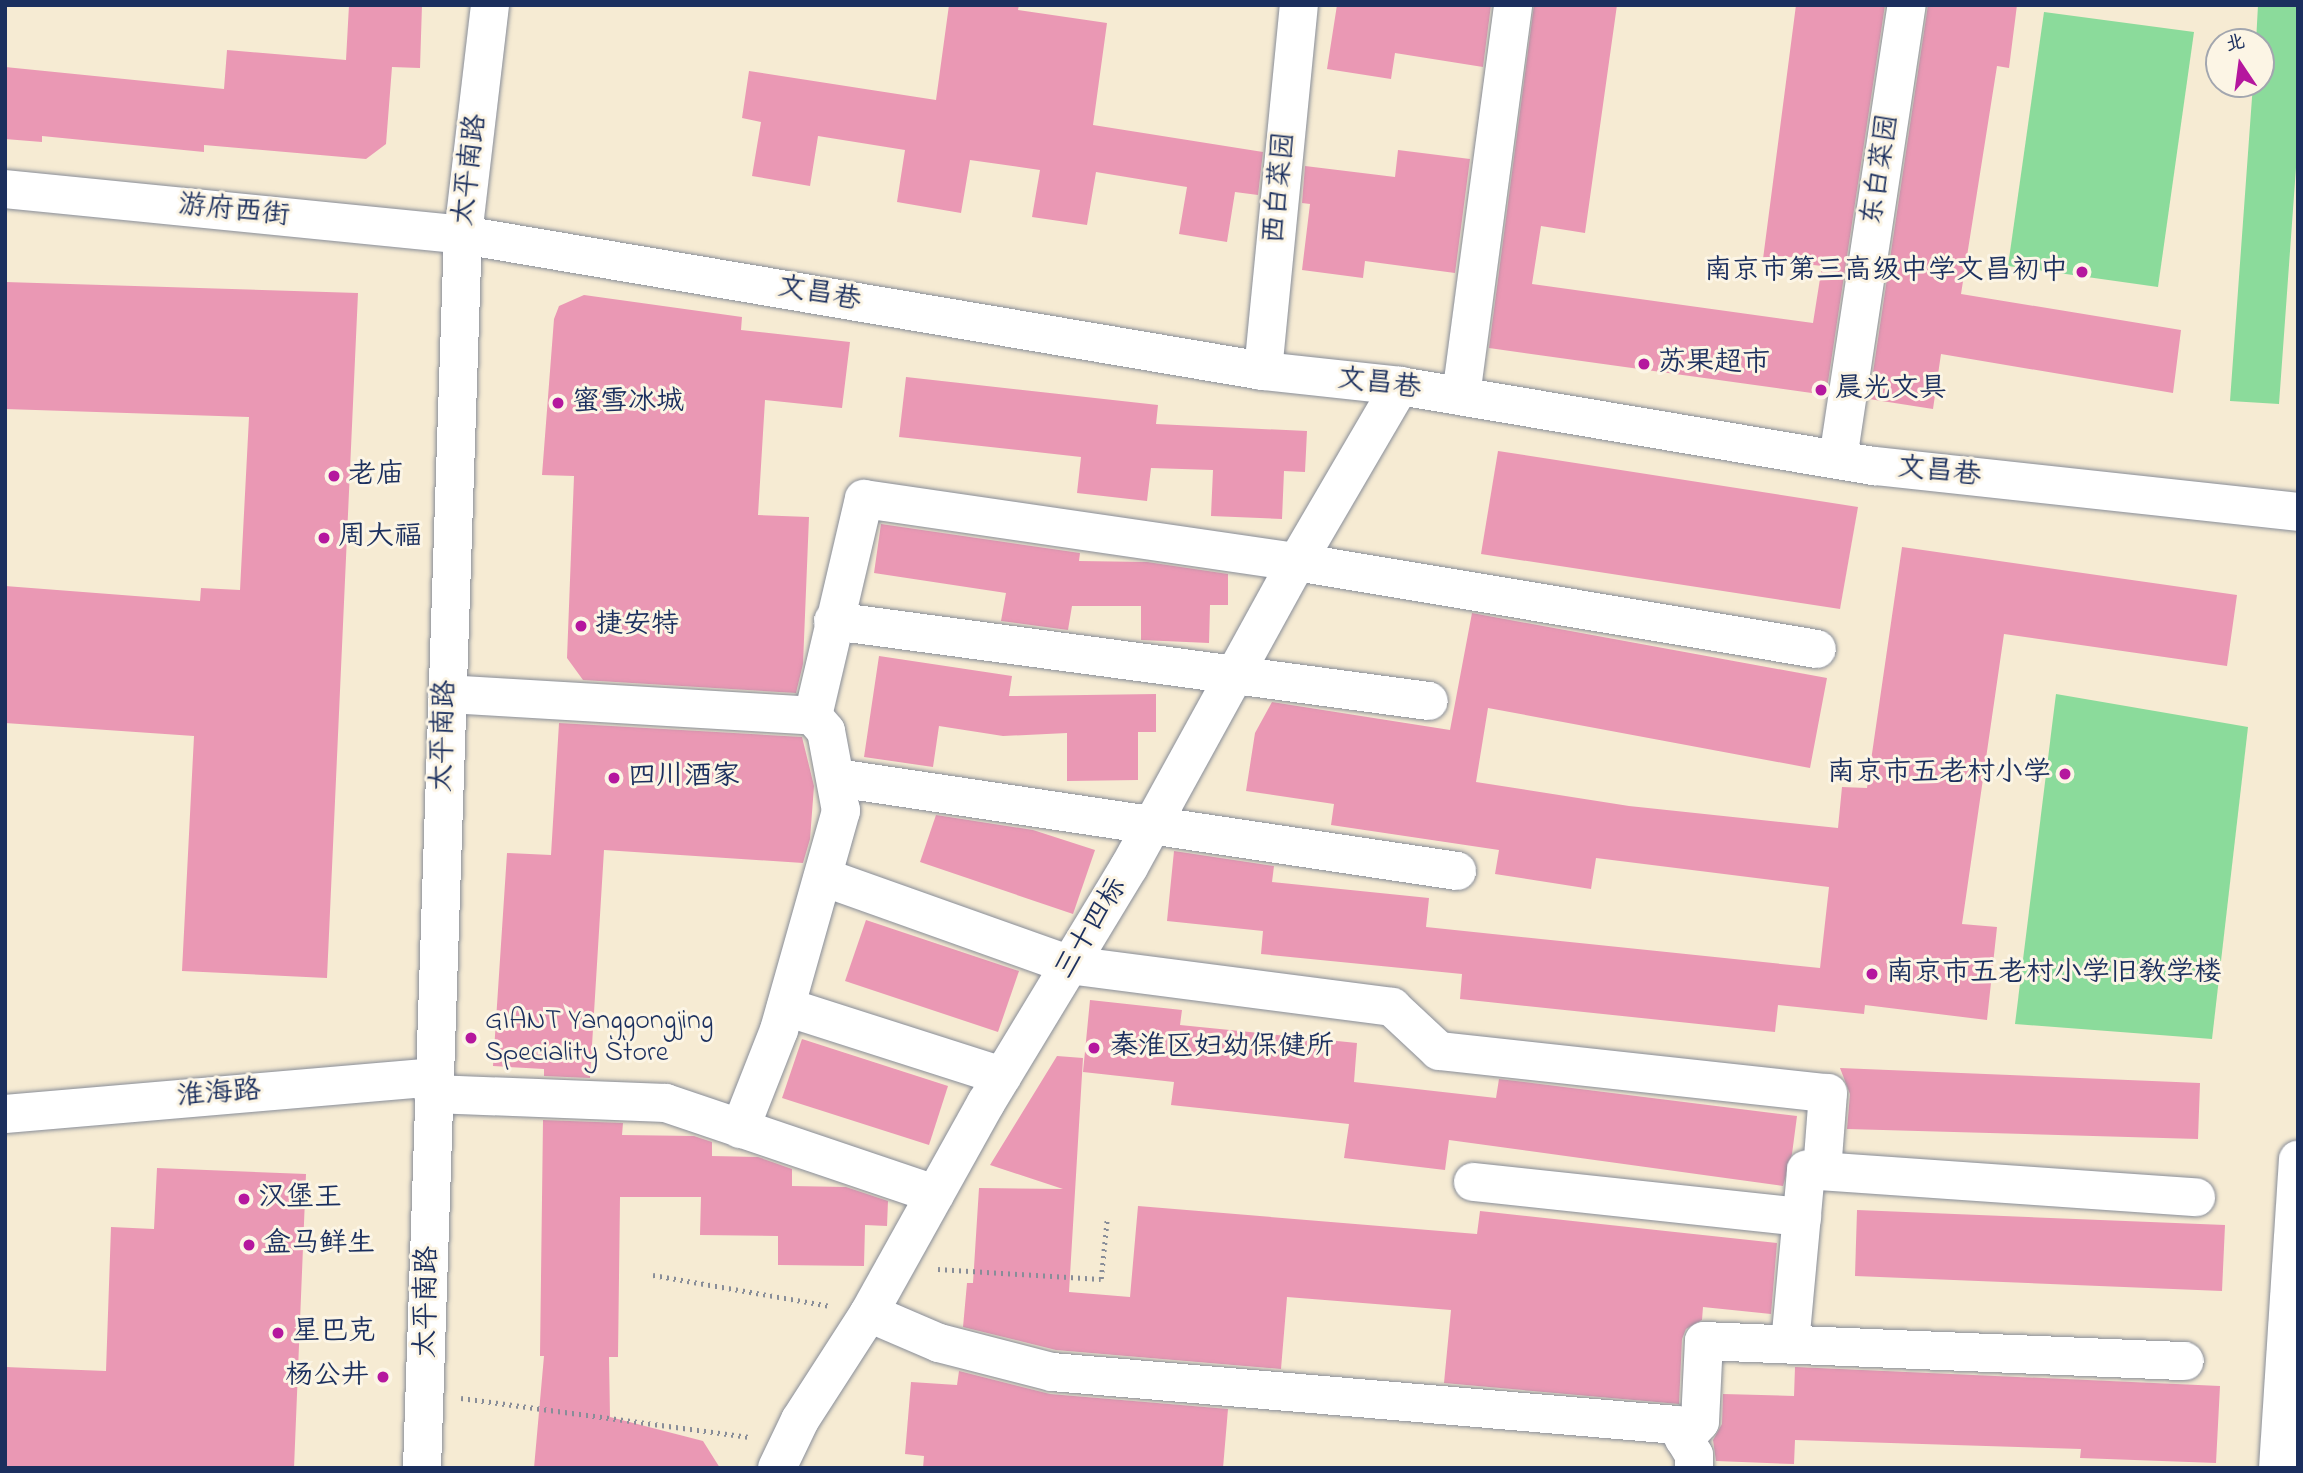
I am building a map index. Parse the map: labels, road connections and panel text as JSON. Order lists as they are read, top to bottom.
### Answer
{
  "streets": {
    "street": [
      "太平南路",
      "东白菜园",
      "西白菜园",
      "游府西街",
      "文昌巷",
      "三十四标",
      "淮海路"
    ]
  },
  "crossings": [
    ["太平南路", "游府西街"],
    ["太平南路", "文昌巷"],
    ["太平南路", "淮海路"],
    ["东白菜园", "文昌巷"],
    ["西白菜园", "文昌巷"],
    ["游府西街", "文昌巷"],
    ["文昌巷", "三十四标"],
    ["三十四标", "淮海路"]
  ],
  "places": [
    "南京市第三高级中学文昌初中",
    "苏果超市",
    "晨光文具",
    "蜜雪冰城",
    "老庙",
    "周大福",
    "捷安特",
    "南京市五老村小学",
    "四川酒家",
    "南京市五老村小学旧教学楼",
    "GIANT Yanggongjing Speciality Store",
    "秦淮区妇幼保健所",
    "汉堡王",
    "盒马鲜生",
    "星巴克",
    "杨公井"
  ],
  "north": "top"
}
